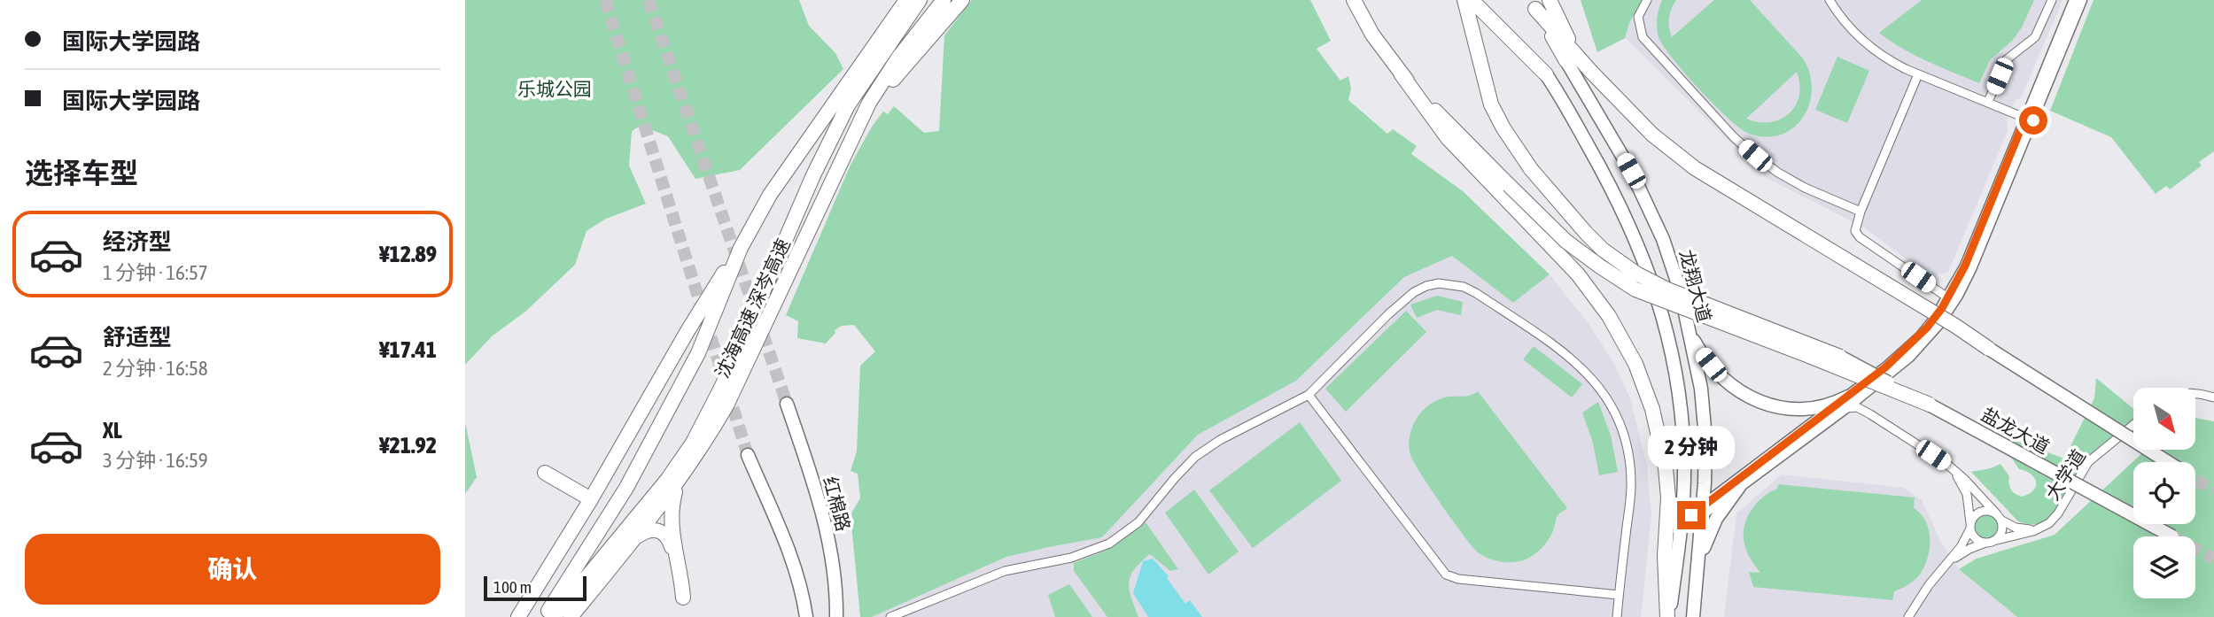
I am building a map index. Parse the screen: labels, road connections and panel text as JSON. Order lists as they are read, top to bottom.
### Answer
{
  "streets": {
    "highway": ["沈海高速 深岑高速"],
    "main road": ["龙翔大道", "盐龙大道", "红棉路"],
    "street": ["大学道"]
  },
  "parks": ["乐城公园"],
  "scale_bar": "100 m",
  "north": "bottom right",
  "page": {
    "banner": ["国际大学园路", "国际大学园路"],
    "heading": "选择车型",
    "list": [
      {
        "name": "经济型",
        "note": "1 分钟 · 16:57",
        "value": "¥12.89"
      },
      {
        "name": "舒适型",
        "note": "2 分钟 · 16:58",
        "value": "¥17.41"
      },
      {
        "name": "XL",
        "note": "3 分钟 · 16:59",
        "value": "¥21.92"
      }
    ],
    "bubble": "2 分钟",
    "buttons": "确认",
    "scale": "100 m"
  }
}
